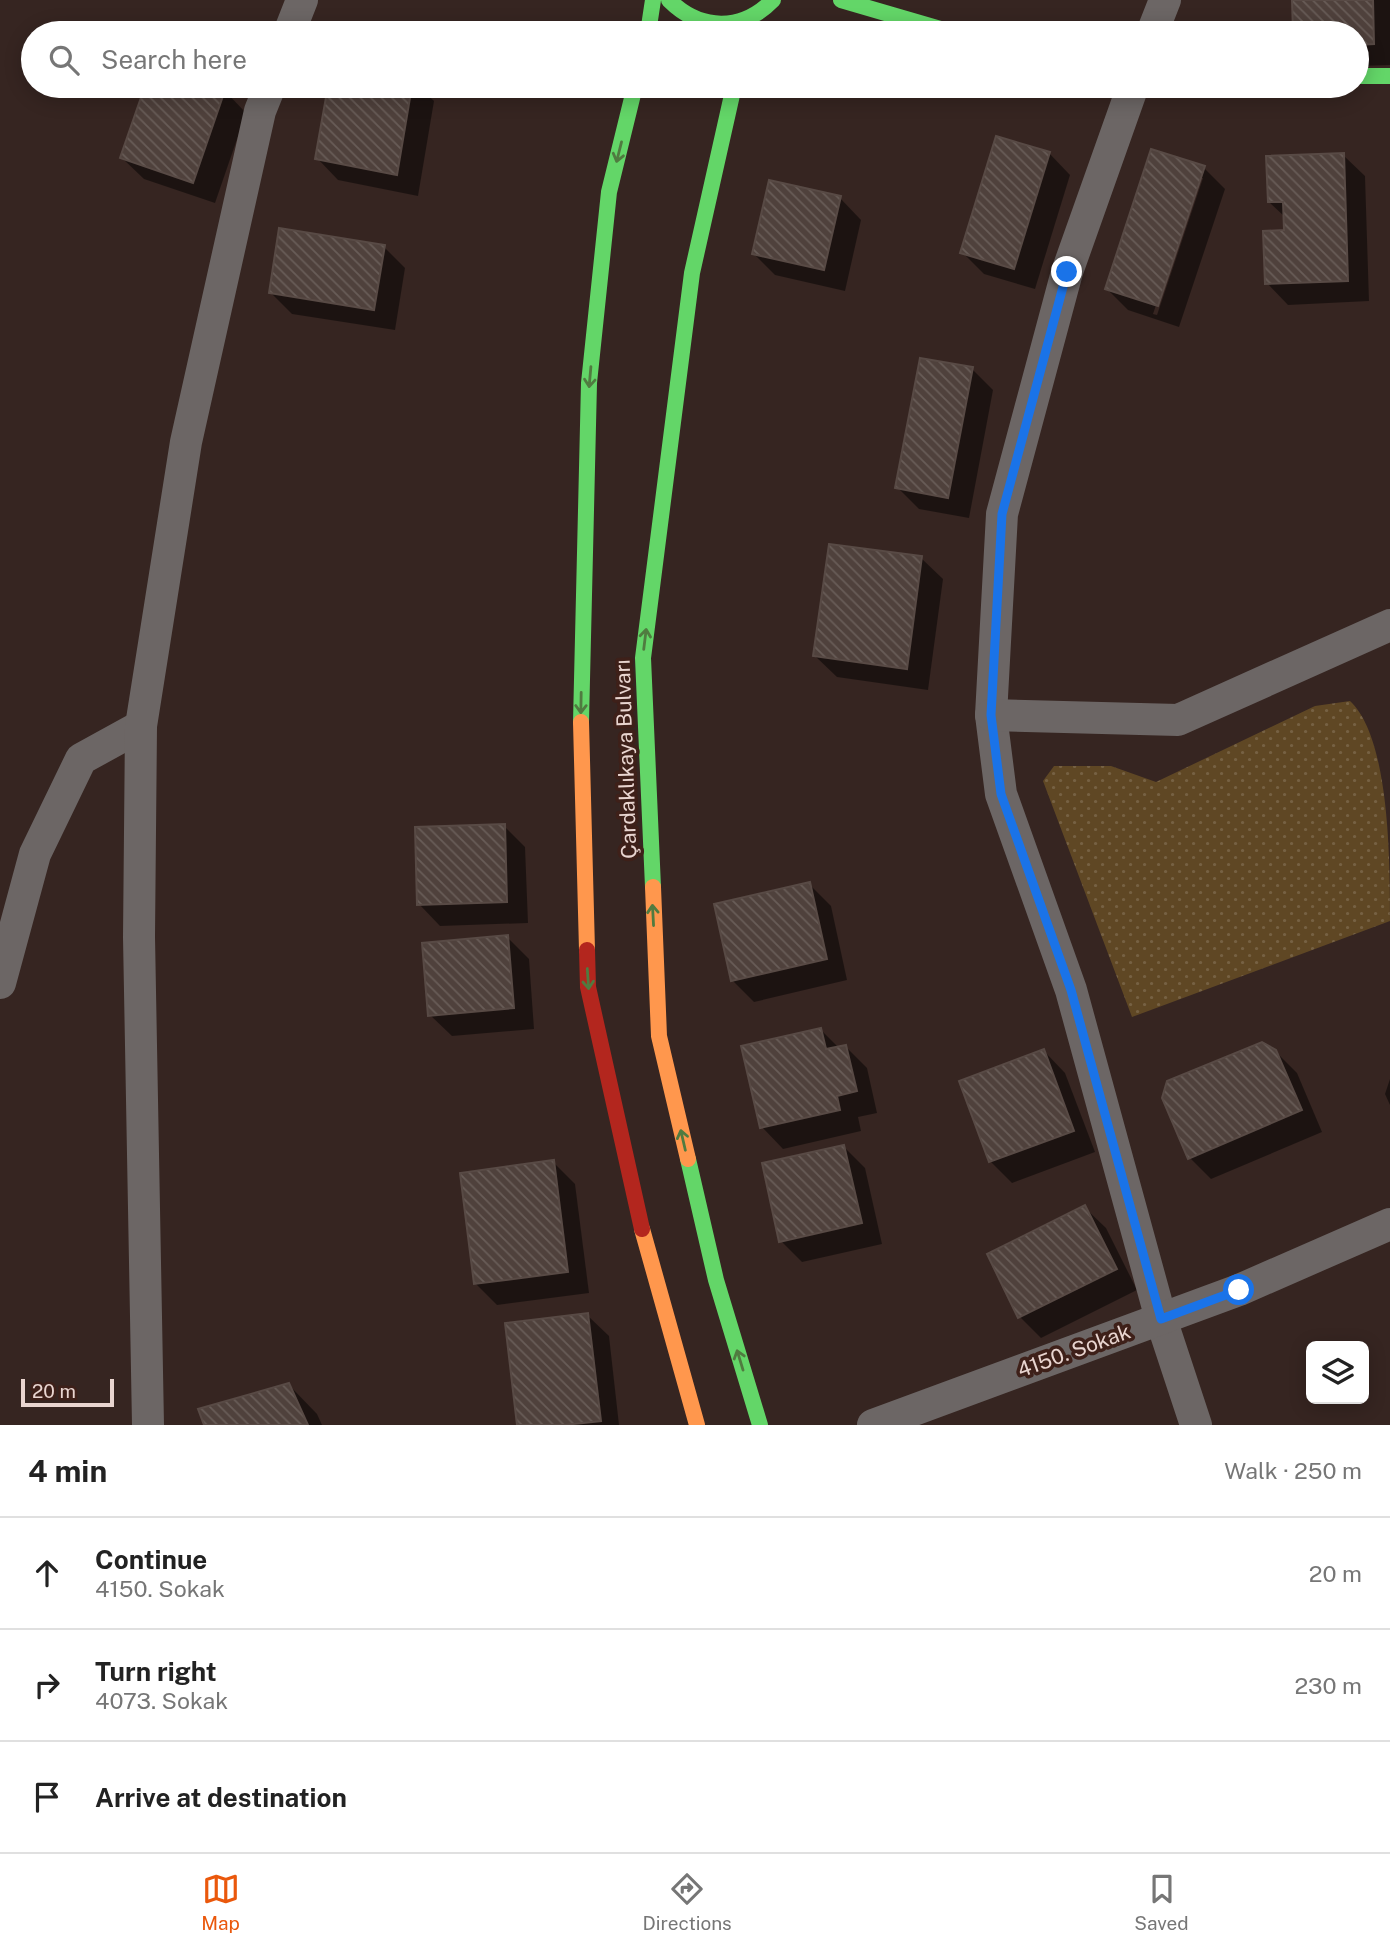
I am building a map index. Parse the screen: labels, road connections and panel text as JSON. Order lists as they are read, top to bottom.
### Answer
{
  "streets": {
    "main road": ["Çardaklıkaya Bulvarı"],
    "street": ["4150. Sokak"]
  },
  "scale_bar": "20 m",
  "page": {
    "search": "Search here",
    "scale": "20 m",
    "heading": ["4 min", "Walk · 250 m"],
    "list": [
      ["Continue", "4150. Sokak", "20 m"],
      ["Turn right", "4073. Sokak", "230 m"],
      "Arrive at destination"
    ],
    "nav": ["Map", "Directions", "Saved"]
  }
}
